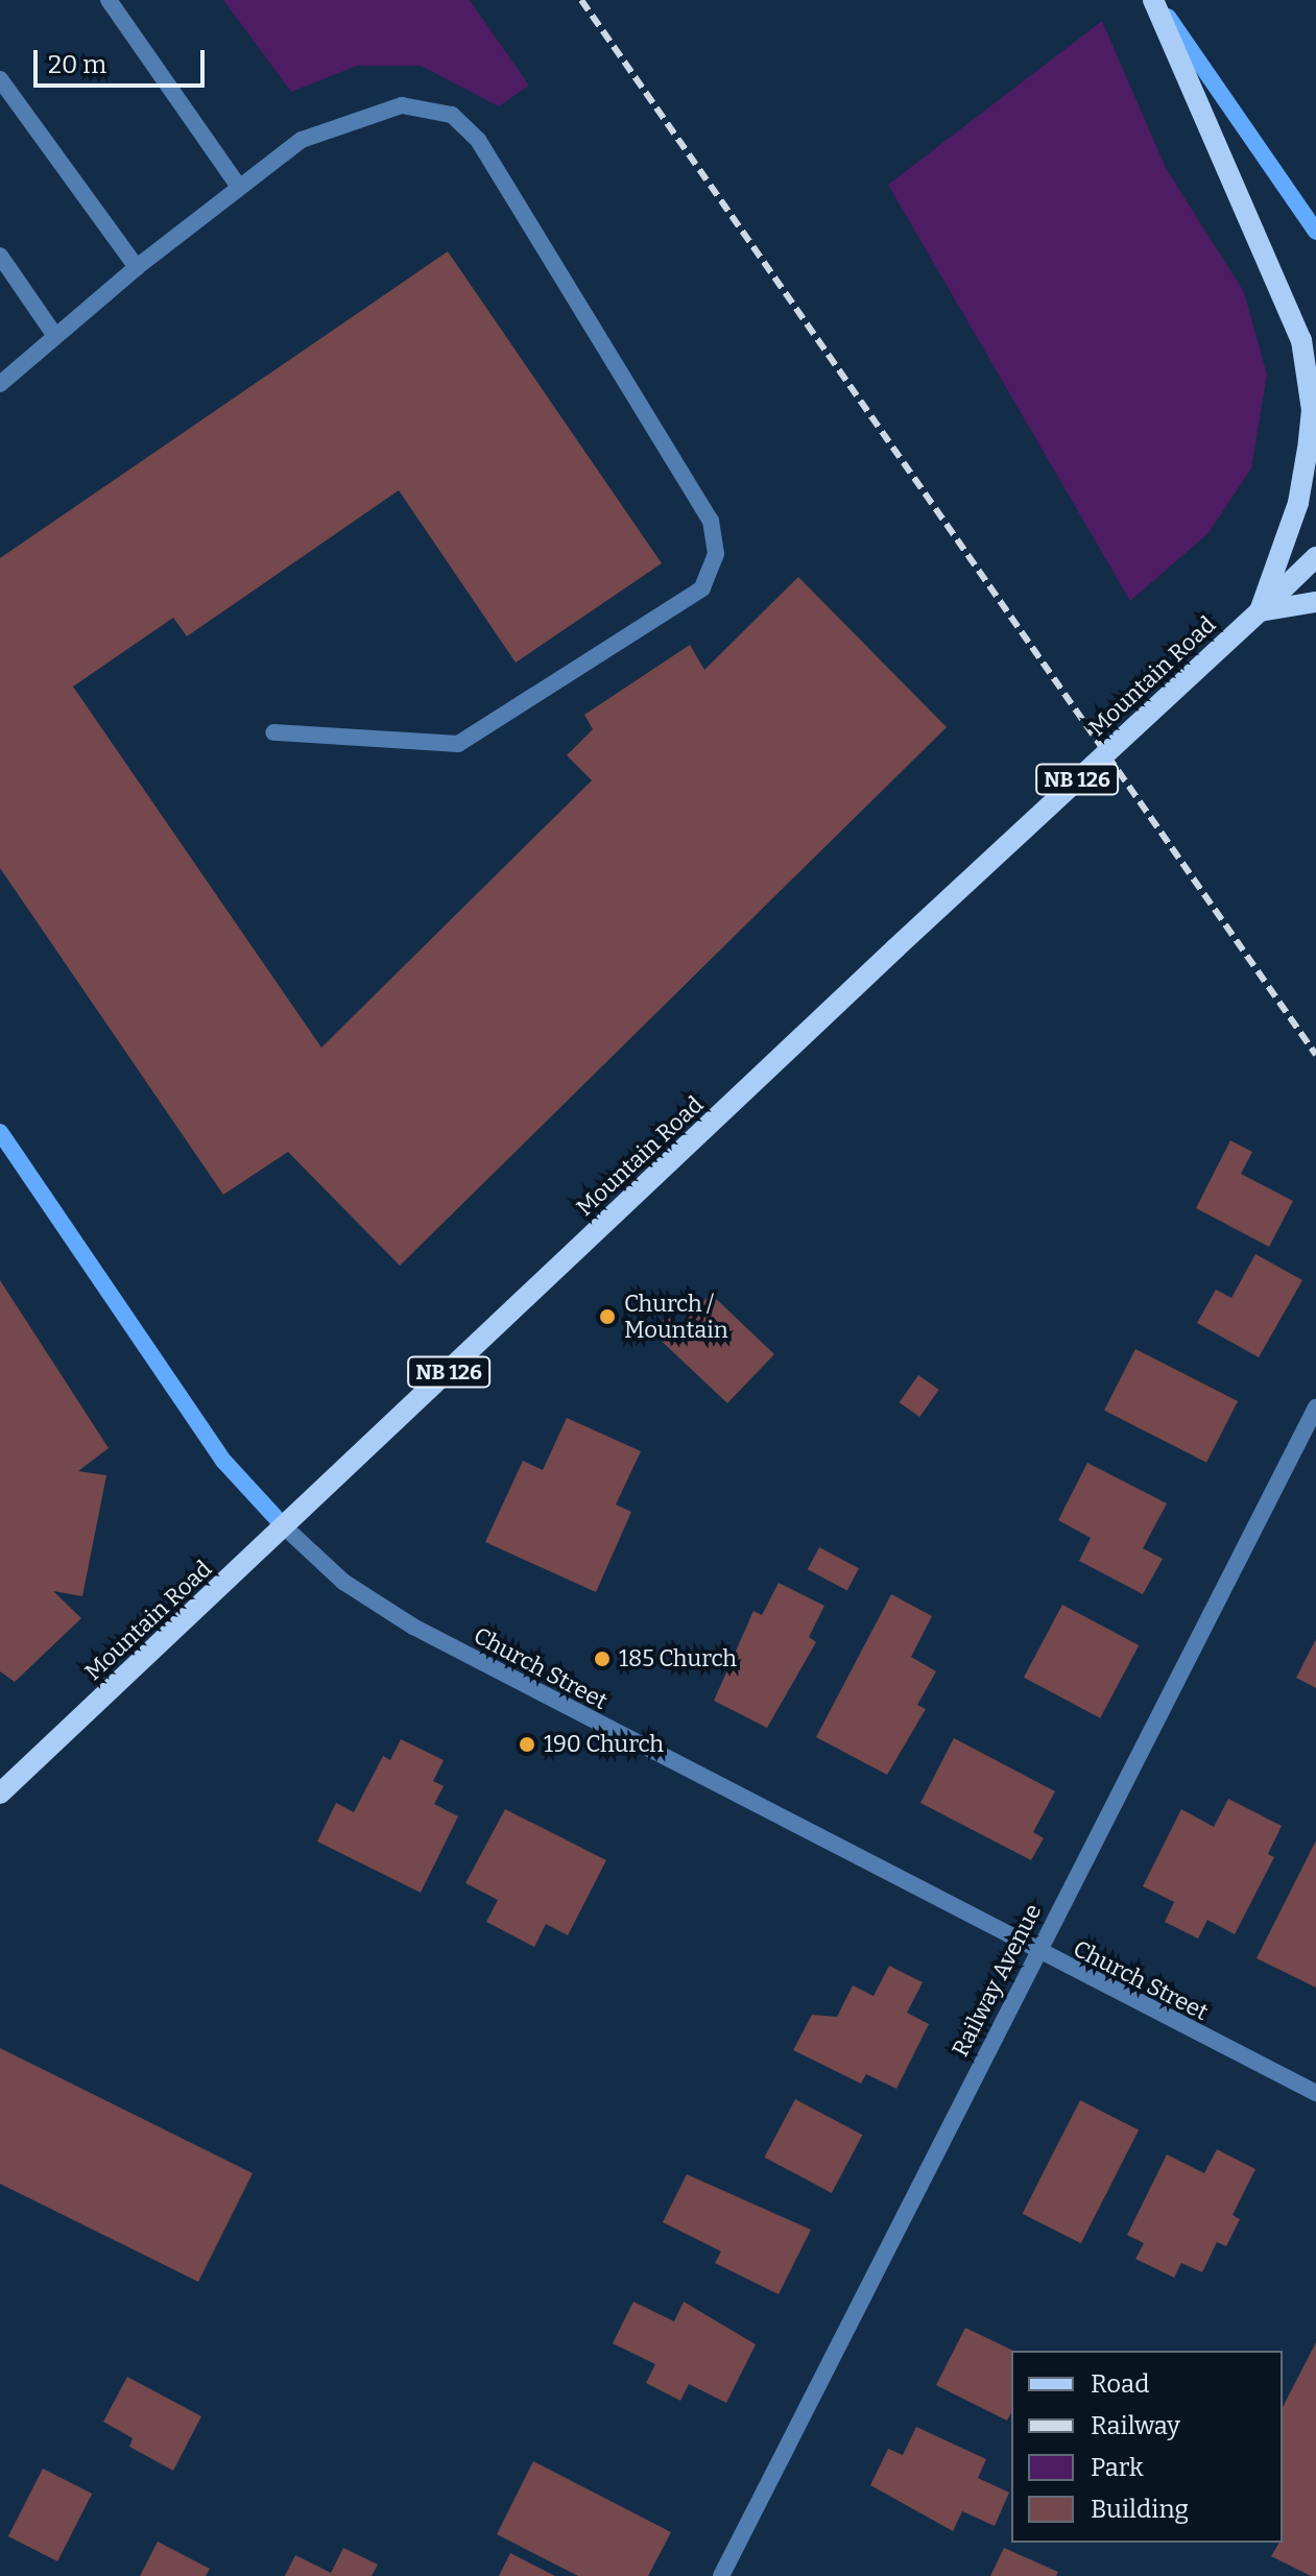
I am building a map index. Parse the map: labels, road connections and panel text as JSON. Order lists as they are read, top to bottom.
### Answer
{
  "streets": {
    "main road": ["Mountain Road", "NB 126"],
    "street": ["Church Street", "Railway Avenue"]
  },
  "crossings": [
    ["Mountain Road", "Church Street"],
    ["Church Street", "Railway Avenue"]
  ],
  "places": ["Church / Mountain", "185 Church", "190 Church"],
  "legend": [
    "Road",
    "Railway",
    "Park",
    "Building"
  ],
  "scale_bar": "20 m"
}
